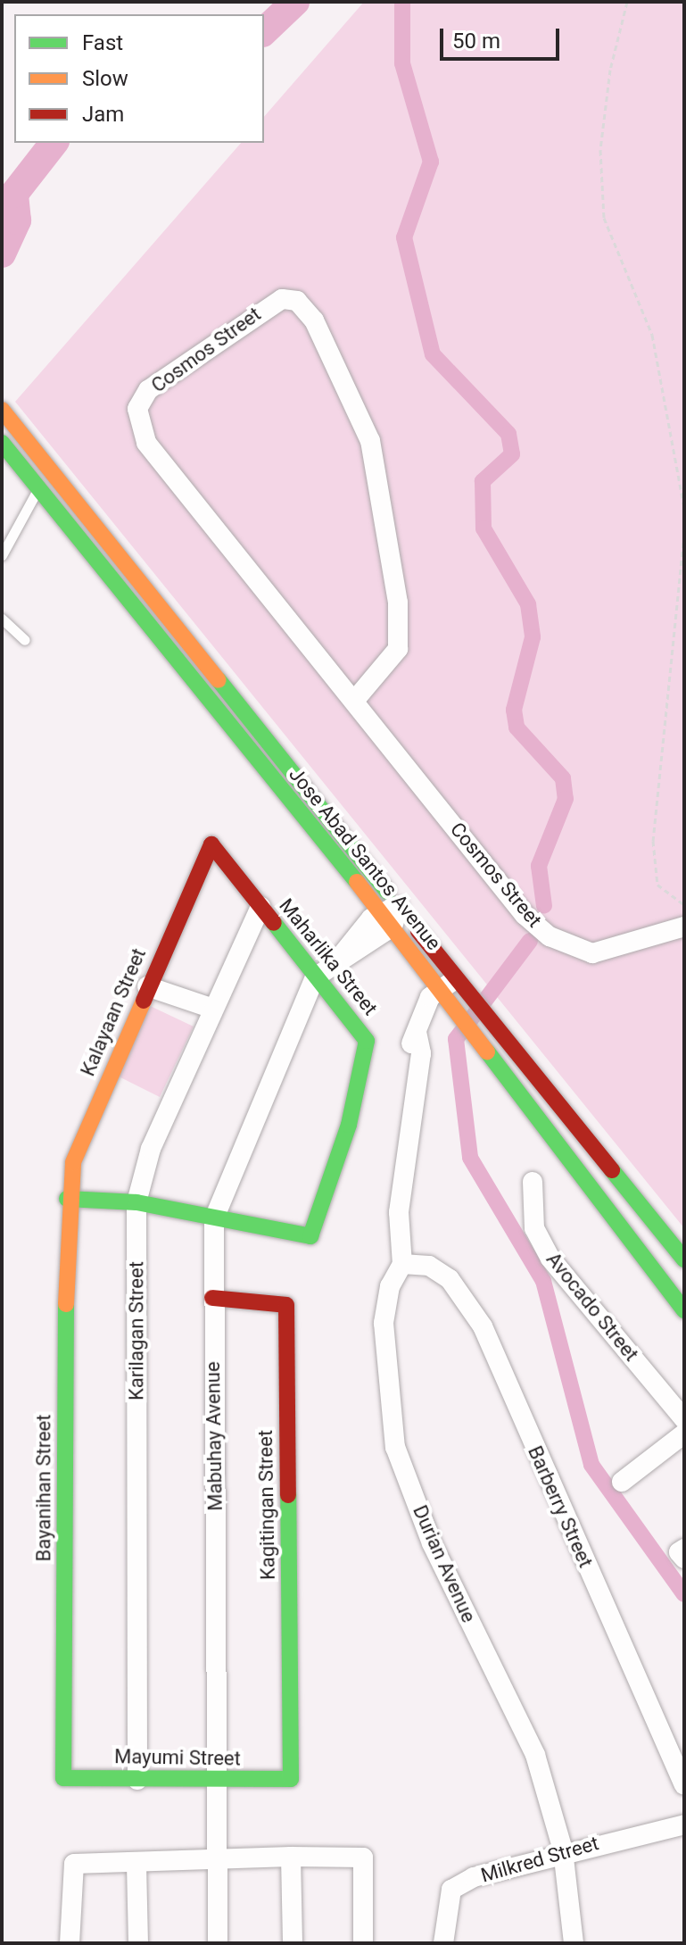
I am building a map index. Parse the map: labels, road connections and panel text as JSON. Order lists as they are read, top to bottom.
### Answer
{
  "streets": {
    "street": [
      "Cosmos Street",
      "Jose Abad Santos Avenue",
      "Maharlika Street",
      "Kalayaan Street",
      "Avocado Street",
      "Karilagan Street",
      "Mabuhay Avenue",
      "Bayanihan Street",
      "Kagitingan Street",
      "Barberry Street",
      "Durian Avenue",
      "Mayumi Street",
      "Milkred Street"
    ]
  },
  "crossings": [
    ["Jose Abad Santos Avenue", "Durian Avenue"],
    ["Maharlika Street", "Kalayaan Street"],
    ["Maharlika Street", "Karilagan Street"],
    ["Maharlika Street", "Mabuhay Avenue"],
    ["Kalayaan Street", "Bayanihan Street"],
    ["Karilagan Street", "Mayumi Street"],
    ["Mabuhay Avenue", "Kagitingan Street"],
    ["Mabuhay Avenue", "Mayumi Street"],
    ["Bayanihan Street", "Mayumi Street"],
    ["Kagitingan Street", "Mayumi Street"],
    ["Barberry Street", "Durian Avenue"],
    ["Durian Avenue", "Milkred Street"]
  ],
  "legend": ["Fast", "Slow", "Jam"],
  "scale_bar": "50 m"
}
